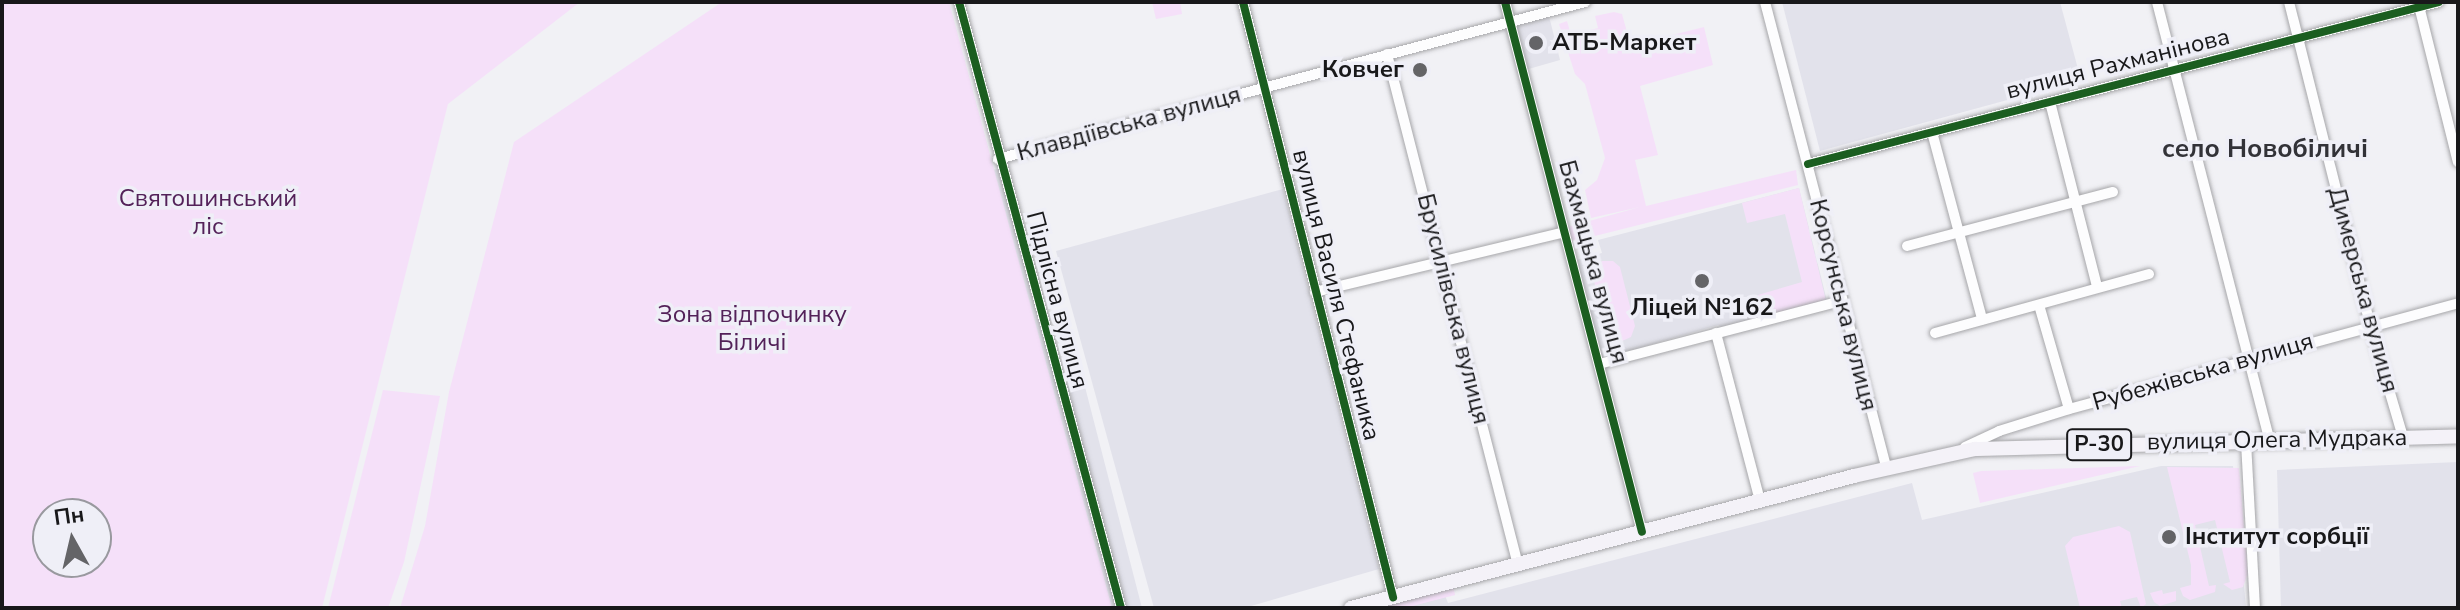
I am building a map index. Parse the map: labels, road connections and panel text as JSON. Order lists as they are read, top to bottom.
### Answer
{
  "streets": {
    "main road": ["вулиця Олега Мудрака", "Р-30"],
    "street": [
      "вулиця Рахманінова",
      "Клавдіївська вулиця",
      "Бахмацька вулиця",
      "Димерська вулиця",
      "вулиця Василя Стефаника",
      "Підлісна вулиця",
      "Корсунська вулиця",
      "Брусилівська вулиця",
      "Рубежівська вулиця"
    ]
  },
  "crossings": [
    ["вулиця Рахманінова", "Димерська вулиця"],
    ["вулиця Рахманінова", "Корсунська вулиця"],
    ["Клавдіївська вулиця", "Бахмацька вулиця"],
    ["Клавдіївська вулиця", "вулиця Василя Стефаника"],
    ["Клавдіївська вулиця", "Підлісна вулиця"],
    ["Клавдіївська вулиця", "Брусилівська вулиця"],
    ["Бахмацька вулиця", "Р-30"],
    ["Димерська вулиця", "Рубежівська вулиця"],
    ["Димерська вулиця", "вулиця Олега Мудрака"],
    ["вулиця Василя Стефаника", "Р-30"],
    ["Корсунська вулиця", "Р-30"],
    ["Брусилівська вулиця", "Р-30"],
    ["Рубежівська вулиця", "вулиця Олега Мудрака"],
    ["Рубежівська вулиця", "Р-30"],
    ["вулиця Олега Мудрака", "Р-30"]
  ],
  "districts": ["село Новобіличі"],
  "parks": ["Святошинський ліс", "Зона відпочинку Біличі"],
  "places": [
    "АТБ-Маркет",
    "Ковчег",
    "Ліцей №162",
    "Інститут сорбції"
  ],
  "north": "top"
}
